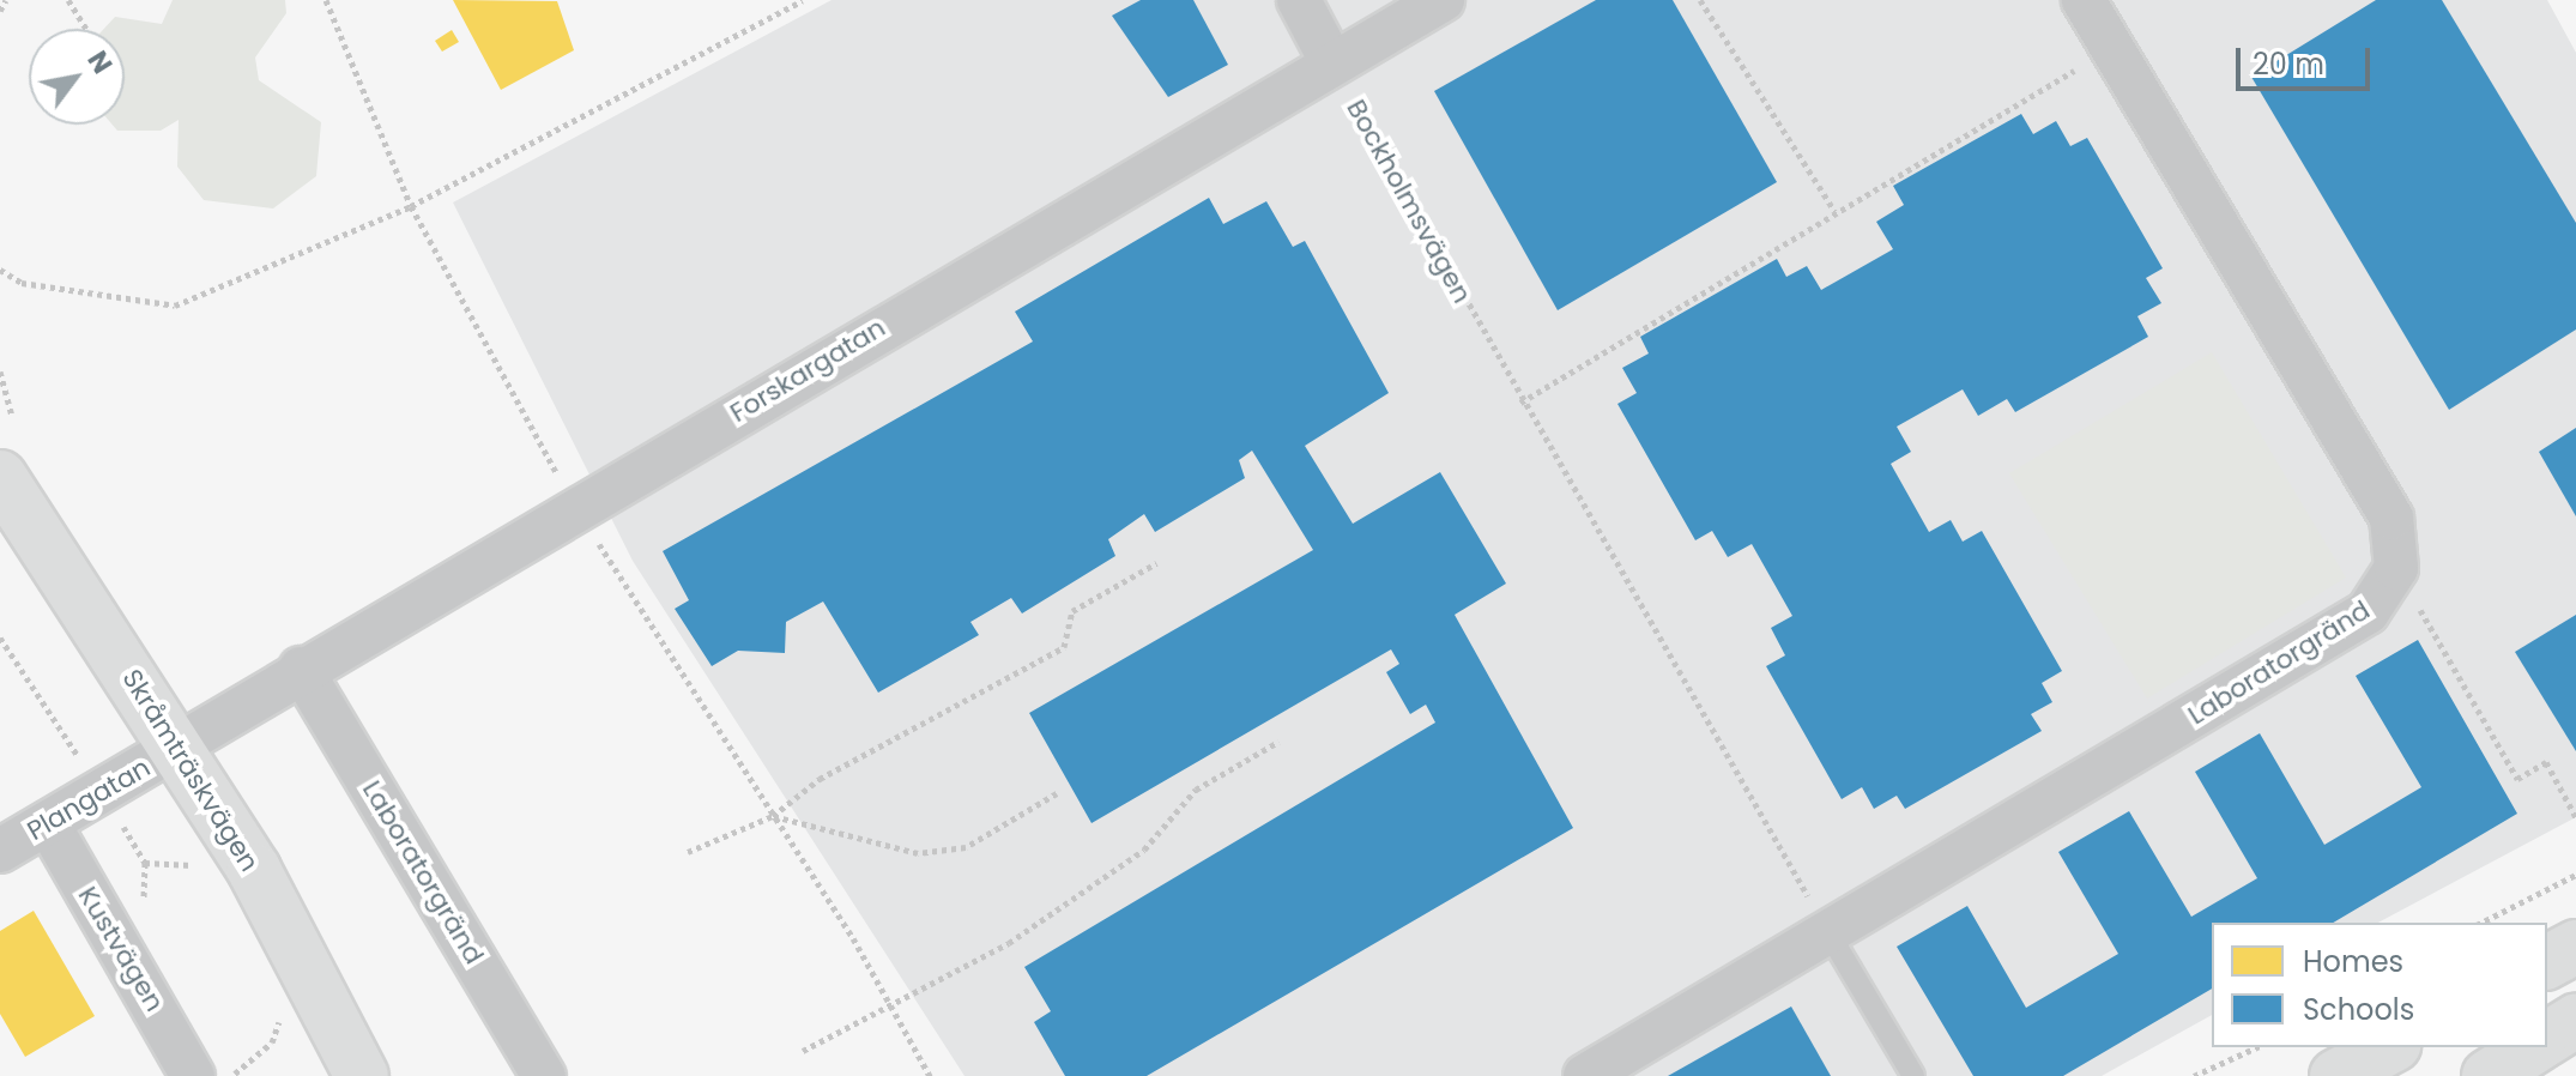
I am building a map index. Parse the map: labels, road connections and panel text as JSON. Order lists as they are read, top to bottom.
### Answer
{
  "streets": {
    "main road": ["Skråmträskvägen"],
    "street": [
      "Forskargatan",
      "Laboratorgränd",
      "Plangatan",
      "Kustvägen"
    ],
    "path": ["Bockholmsvägen"]
  },
  "crossings": [
    ["Bockholmsvägen", "Forskargatan"],
    ["Bockholmsvägen", "Laboratorgränd"],
    ["Forskargatan", "Laboratorgränd"],
    ["Forskargatan", "Skråmträskvägen"],
    ["Forskargatan", "Plangatan"],
    ["Skråmträskvägen", "Plangatan"],
    ["Plangatan", "Kustvägen"]
  ],
  "legend": ["Homes", "Schools"],
  "scale_bar": "20 m",
  "north": "top right"
}
